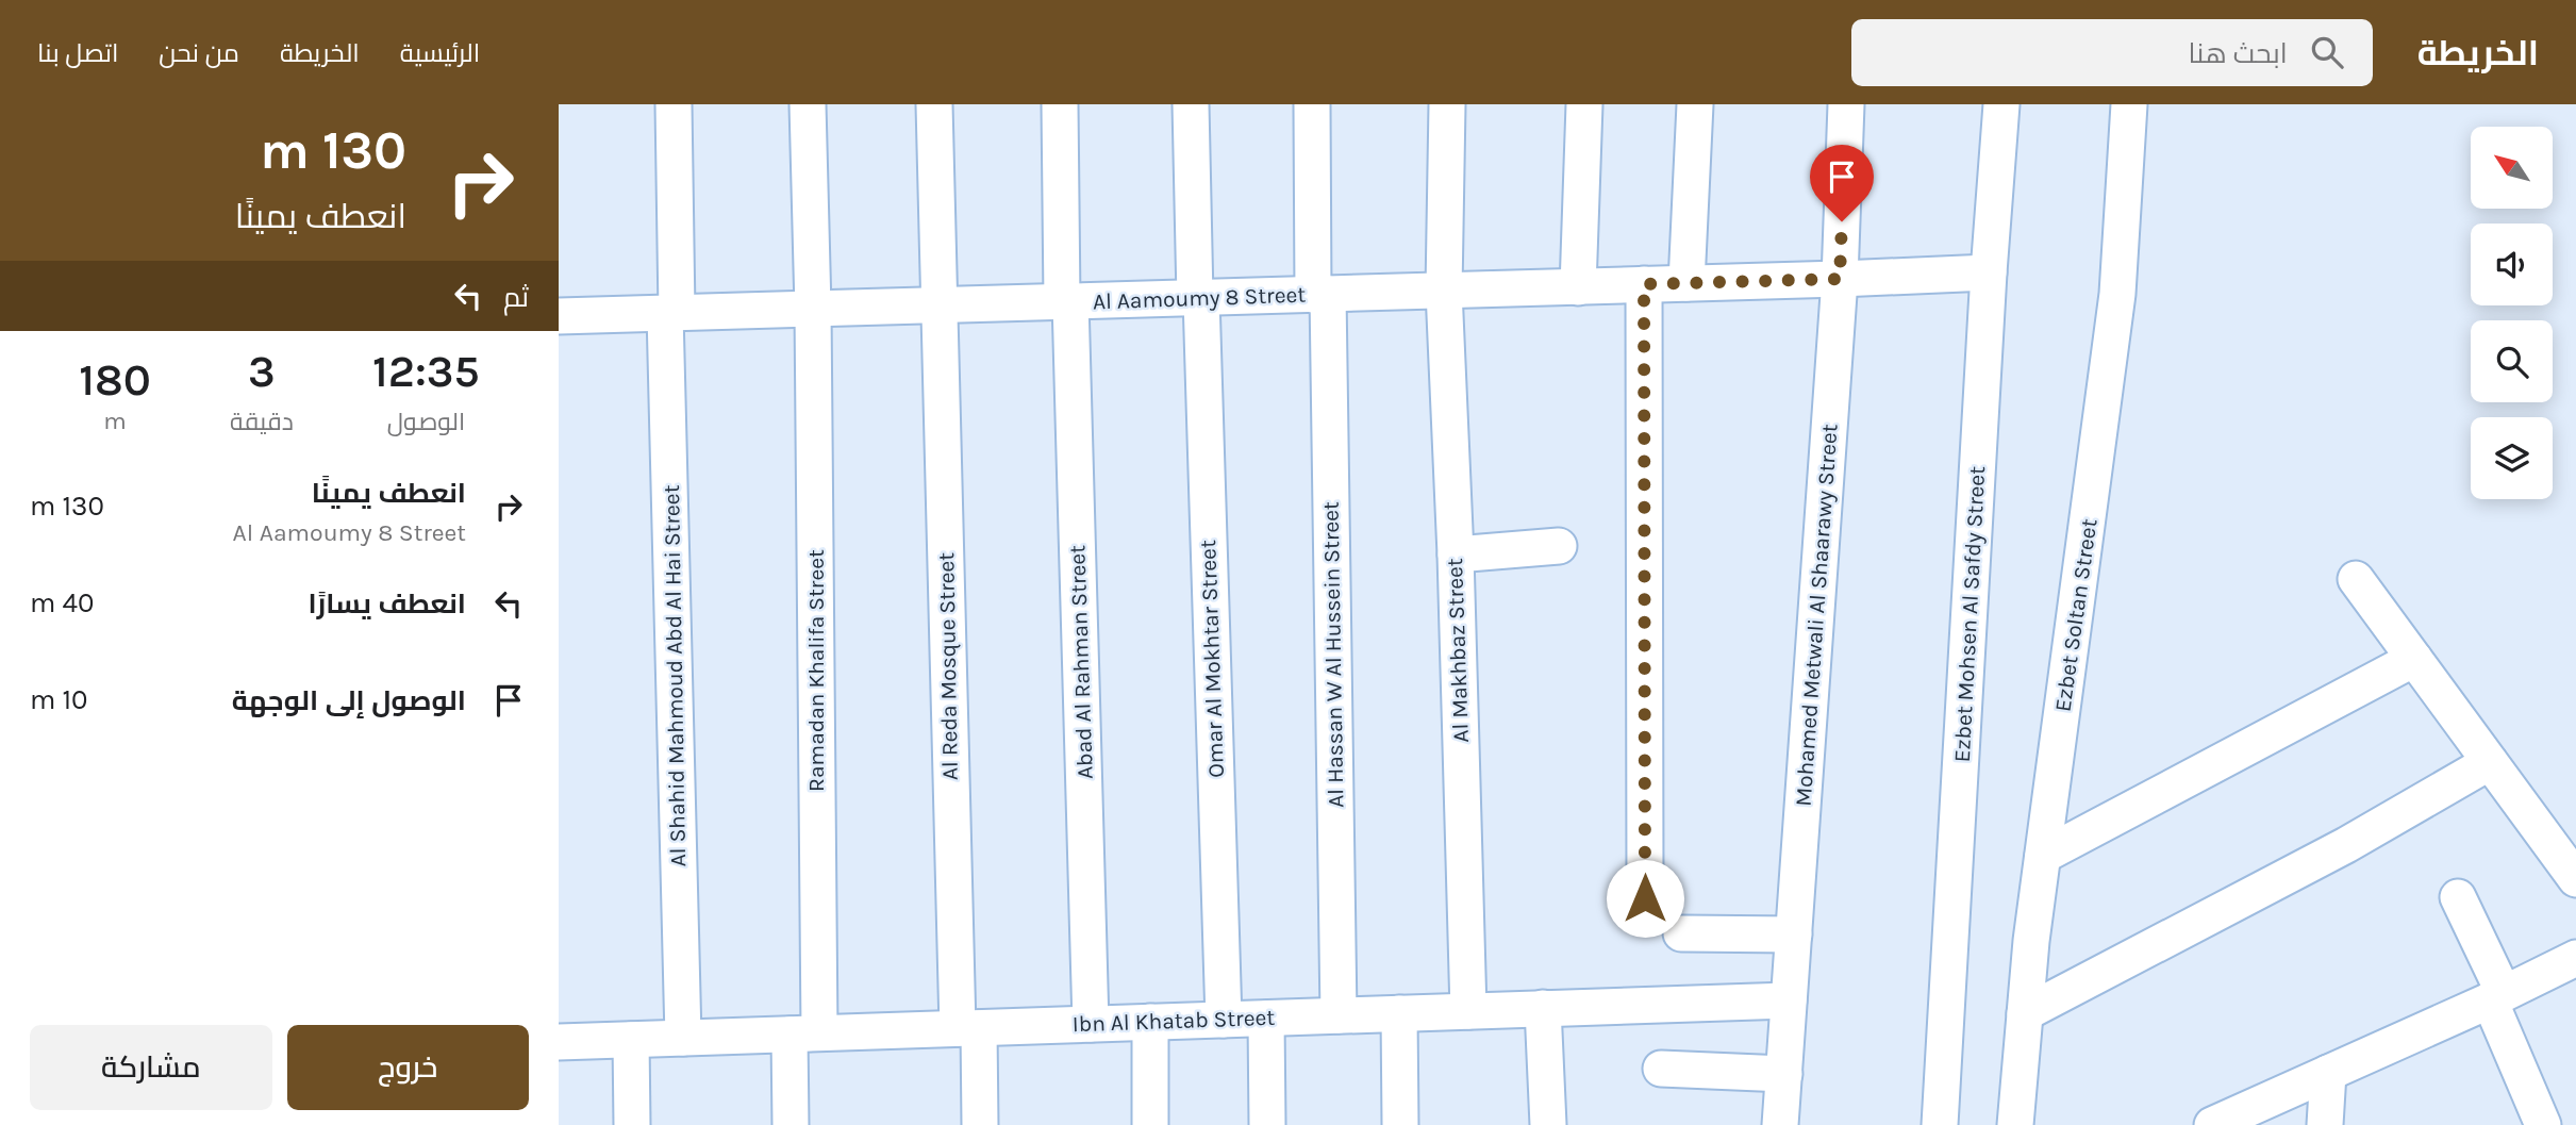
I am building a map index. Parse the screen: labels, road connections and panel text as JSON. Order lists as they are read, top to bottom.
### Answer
{
  "streets": {
    "street": [
      "Al Aamoumy 8 Street",
      "Ezbet Mohsen Al Safdy Street",
      "Mohamed Metwali Al Shaarawy Street",
      "Ezbet Soltan Street",
      "Al Makhbaz Street",
      "Al Hassan W Al Hussein Street",
      "Omar Al Mokhtar Street",
      "Abad Al Rahman Street",
      "Al Reda Mosque Street",
      "Ramadan Khalifa Street",
      "Al Shahid Mahmoud Abd Al Hai Street",
      "Ibn Al Khatab Street"
    ]
  },
  "crossings": [
    ["Al Aamoumy 8 Street", "Ezbet Mohsen Al Safdy Street"],
    ["Al Aamoumy 8 Street", "Mohamed Metwali Al Shaarawy Street"],
    ["Al Aamoumy 8 Street", "Al Makhbaz Street"],
    ["Al Aamoumy 8 Street", "Al Hassan W Al Hussein Street"],
    ["Al Aamoumy 8 Street", "Omar Al Mokhtar Street"],
    ["Al Aamoumy 8 Street", "Abad Al Rahman Street"],
    ["Al Aamoumy 8 Street", "Al Reda Mosque Street"],
    ["Al Aamoumy 8 Street", "Ramadan Khalifa Street"],
    ["Al Aamoumy 8 Street", "Al Shahid Mahmoud Abd Al Hai Street"],
    ["Mohamed Metwali Al Shaarawy Street", "Ibn Al Khatab Street"],
    ["Al Makhbaz Street", "Ibn Al Khatab Street"],
    ["Al Hassan W Al Hussein Street", "Ibn Al Khatab Street"],
    ["Omar Al Mokhtar Street", "Ibn Al Khatab Street"],
    ["Abad Al Rahman Street", "Ibn Al Khatab Street"],
    ["Al Reda Mosque Street", "Ibn Al Khatab Street"],
    ["Ramadan Khalifa Street", "Ibn Al Khatab Street"],
    ["Al Shahid Mahmoud Abd Al Hai Street", "Ibn Al Khatab Street"]
  ],
  "north": "top left",
  "page": {
    "header": "الخريطة",
    "search": "ابحث هنا",
    "nav": [
      "الرئيسية",
      "الخريطة",
      "من نحن",
      "اتصل بنا"
    ],
    "turn": ["130 m", "انعطف يمينًا"],
    "then": "ثم",
    "eta": [
      "12:35",
      "الوصول",
      "3",
      "دقيقة",
      "180",
      "m"
    ],
    "list": [
      {
        "name": "انعطف يمينًا",
        "note": "Al Aamoumy 8 Street",
        "value": "130 m"
      },
      {
        "name": "انعطف يسارًا",
        "value": "40 m"
      },
      {
        "name": "الوصول إلى الوجهة",
        "value": "10 m"
      }
    ],
    "buttons": ["خروج", "مشاركة"]
  }
}
